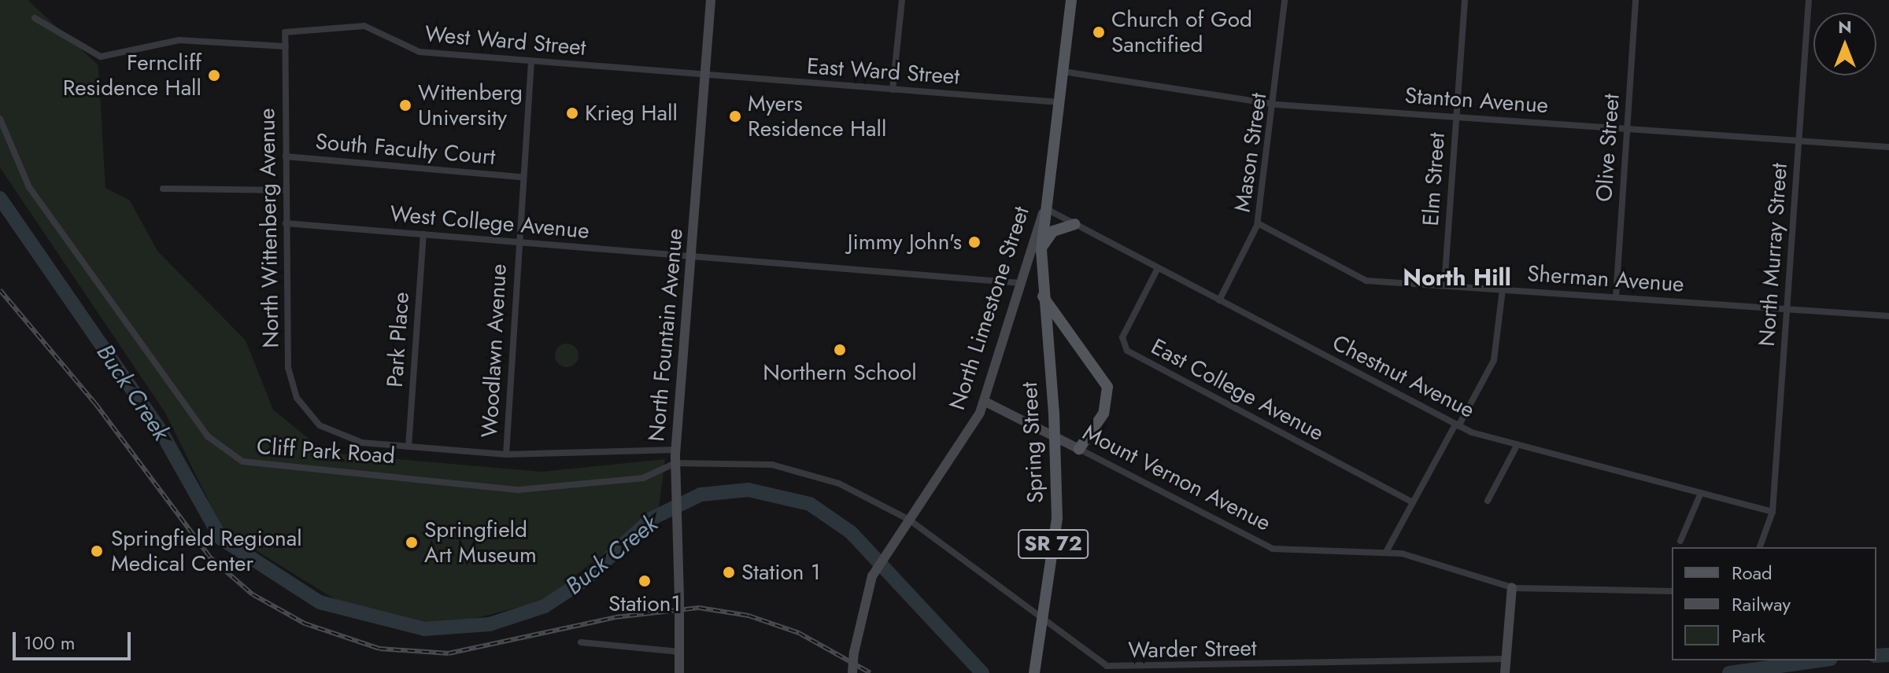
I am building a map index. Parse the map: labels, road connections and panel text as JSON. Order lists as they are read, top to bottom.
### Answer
{
  "streets": {
    "main road": ["North Limestone Street", "Spring Street", "SR 72"],
    "street": [
      "West Ward Street",
      "East Ward Street",
      "Stanton Avenue",
      "Olive Street",
      "South Faculty Court",
      "Mason Street",
      "Elm Street",
      "West College Avenue",
      "North Wittenberg Avenue",
      "North Murray Street",
      "Sherman Avenue",
      "North Fountain Avenue",
      "Park Place",
      "Woodlawn Avenue",
      "Chestnut Avenue",
      "East College Avenue",
      "Cliff Park Road",
      "Mount Vernon Avenue",
      "Warder Street"
    ]
  },
  "crossings": [
    ["West Ward Street", "East Ward Street"],
    ["West Ward Street", "North Wittenberg Avenue"],
    ["West Ward Street", "North Fountain Avenue"],
    ["West Ward Street", "Woodlawn Avenue"],
    ["East Ward Street", "North Limestone Street"],
    ["East Ward Street", "North Fountain Avenue"],
    ["Stanton Avenue", "Olive Street"],
    ["Stanton Avenue", "Mason Street"],
    ["Stanton Avenue", "Elm Street"],
    ["Stanton Avenue", "North Murray Street"],
    ["Stanton Avenue", "North Limestone Street"],
    ["Olive Street", "Sherman Avenue"],
    ["South Faculty Court", "North Wittenberg Avenue"],
    ["South Faculty Court", "Woodlawn Avenue"],
    ["Mason Street", "Sherman Avenue"],
    ["Mason Street", "Chestnut Avenue"],
    ["Elm Street", "Sherman Avenue"],
    ["West College Avenue", "North Wittenberg Avenue"],
    ["West College Avenue", "North Fountain Avenue"],
    ["West College Avenue", "Park Place"],
    ["West College Avenue", "Woodlawn Avenue"],
    ["North Wittenberg Avenue", "Park Place"],
    ["North Murray Street", "Sherman Avenue"],
    ["North Murray Street", "Chestnut Avenue"],
    ["North Limestone Street", "Chestnut Avenue"],
    ["North Limestone Street", "Spring Street"],
    ["North Limestone Street", "Mount Vernon Avenue"],
    ["North Limestone Street", "Warder Street"],
    ["North Fountain Avenue", "Cliff Park Road"],
    ["North Fountain Avenue", "Warder Street"],
    ["Chestnut Avenue", "East College Avenue"],
    ["Chestnut Avenue", "Spring Street"],
    ["Cliff Park Road", "Warder Street"]
  ],
  "districts": ["North Hill"],
  "water": ["Buck Creek"],
  "places": [
    "Church of God Sanctified",
    "Ferncliff Residence Hall",
    "Wittenberg University",
    "Krieg Hall",
    "Myers Residence Hall",
    "Jimmy John's",
    "Northern School",
    "Springfield Art Museum",
    "Springfield Regional Medical Center",
    "Station 1",
    "Station1"
  ],
  "legend": ["Road", "Railway", "Park"],
  "scale_bar": "100 m",
  "north": "top"
}
